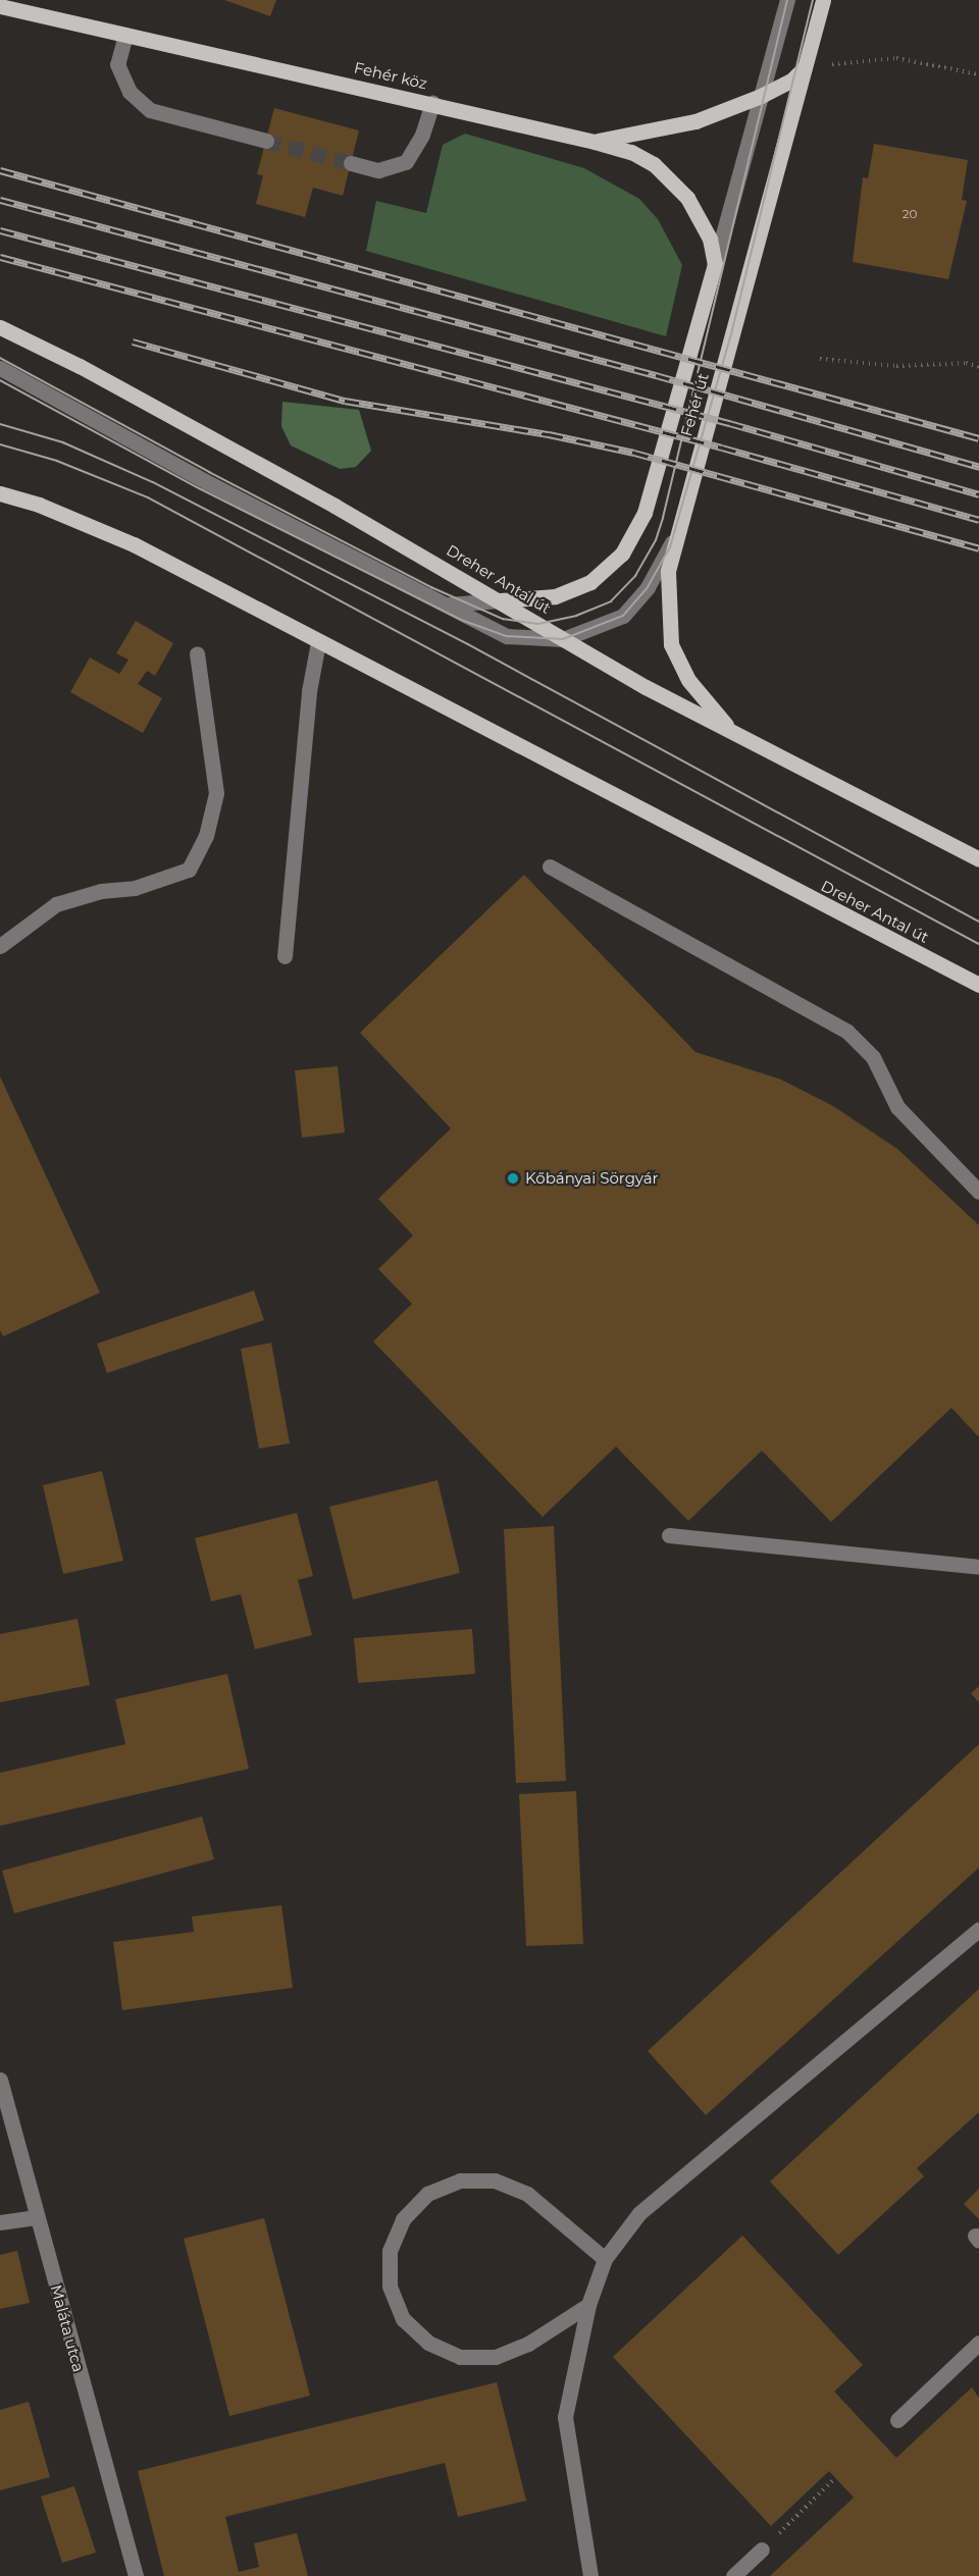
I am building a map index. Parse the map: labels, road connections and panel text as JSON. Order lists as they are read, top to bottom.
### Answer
{
  "streets": {
    "main road": ["Fehér köz", "Fehér út", "Dreher Antal út"],
    "street": ["Maláta utca"]
  },
  "crossings": [
    ["Fehér köz", "Fehér út"],
    ["Fehér út", "Dreher Antal út"]
  ],
  "places": ["Kőbányai Sörgyár"],
  "house_numbers": ["20"]
}
